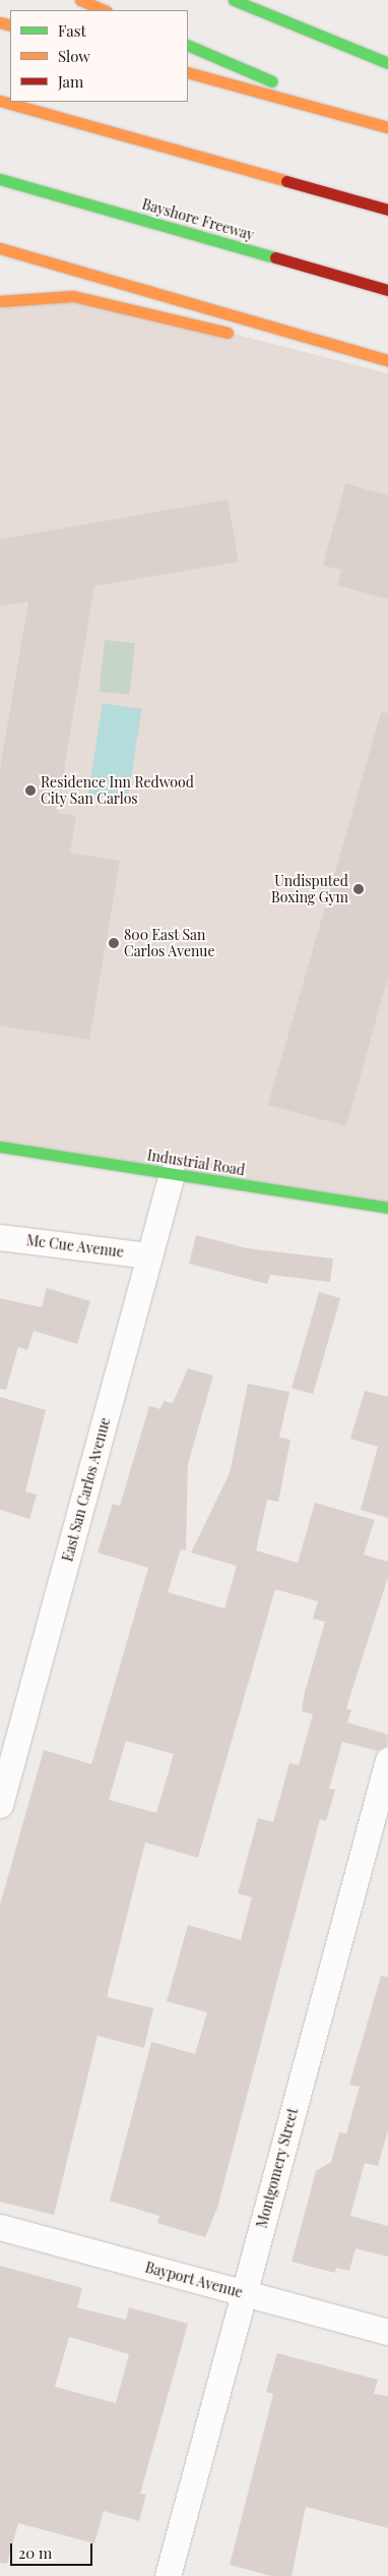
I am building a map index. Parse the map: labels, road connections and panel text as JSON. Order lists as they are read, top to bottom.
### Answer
{
  "streets": {
    "main road": ["Bayshore Freeway", "Industrial Road"],
    "street": [
      "Mc Cue Avenue",
      "East San Carlos Avenue",
      "Montgomery Street",
      "Bayport Avenue"
    ]
  },
  "crossings": [
    ["Industrial Road", "East San Carlos Avenue"],
    ["Mc Cue Avenue", "East San Carlos Avenue"],
    ["Montgomery Street", "Bayport Avenue"]
  ],
  "places": ["Residence Inn Redwood City San Carlos", "Undisputed Boxing Gym", "800 East San Carlos Avenue"],
  "legend": ["Fast", "Slow", "Jam"],
  "scale_bar": "20 m"
}
